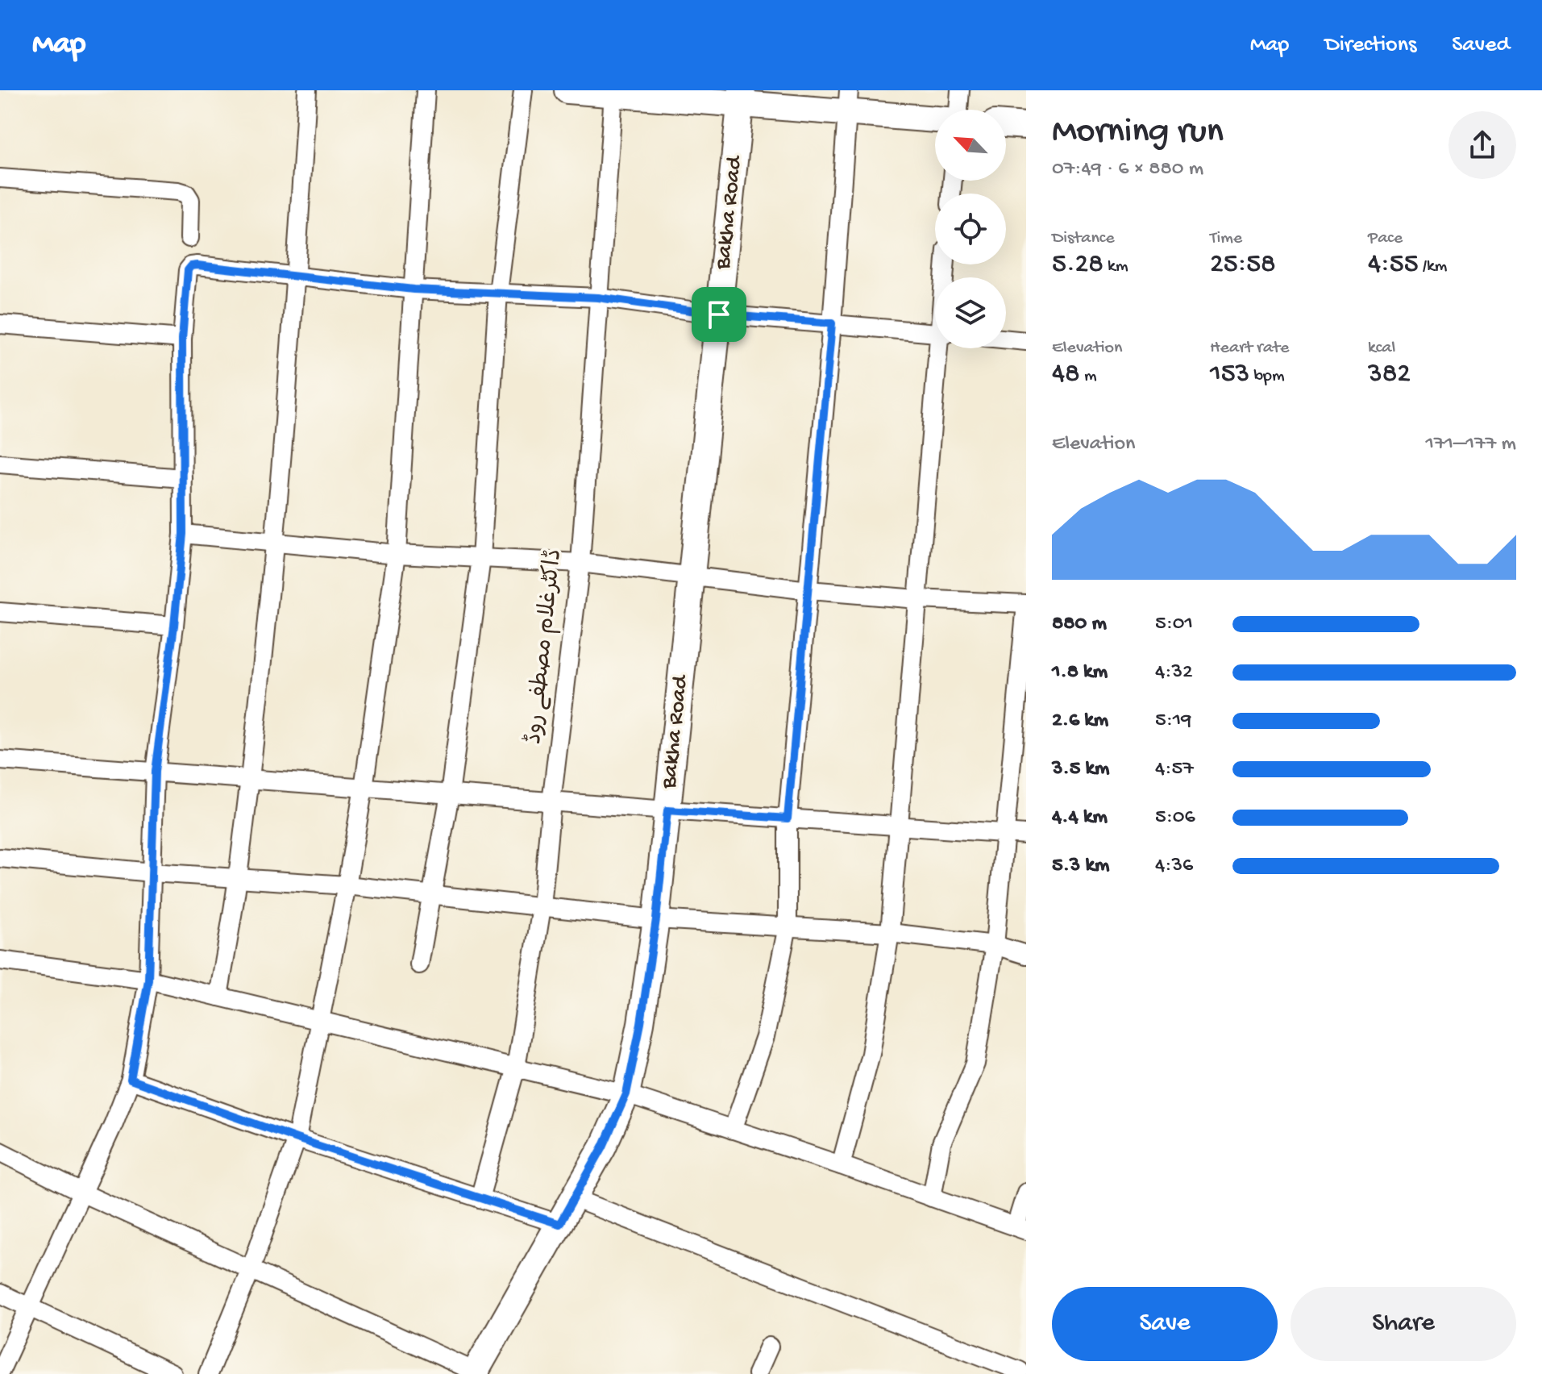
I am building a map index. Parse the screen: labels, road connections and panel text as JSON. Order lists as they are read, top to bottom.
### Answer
{
  "streets": {
    "street": ["Bakha Road", "ڈاکٹرغلام مصطفے روڈ"]
  },
  "north": "top left",
  "page": {
    "header": "Map",
    "nav": ["Map", "Directions", "Saved"],
    "heading": ["Morning run", "07:49 · 6 × 880 m"],
    "stats": [
      ["Distance", "5.28 km"],
      ["Time", "25:58"],
      ["Pace", "4:55 /km"],
      ["Elevation", "48 m"],
      ["Heart rate", "153 bpm"],
      ["kcal", "382"]
    ],
    "chart": ["Elevation", "171–177 m"],
    "list": [
      {
        "name": "880 m",
        "note": "5:01"
      },
      {
        "name": "1.8 km",
        "note": "4:32"
      },
      {
        "name": "2.6 km",
        "note": "5:19"
      },
      {
        "name": "3.5 km",
        "note": "4:57"
      },
      {
        "name": "4.4 km",
        "note": "5:06"
      },
      {
        "name": "5.3 km",
        "note": "4:36"
      }
    ],
    "buttons": ["Save", "Share"]
  }
}
